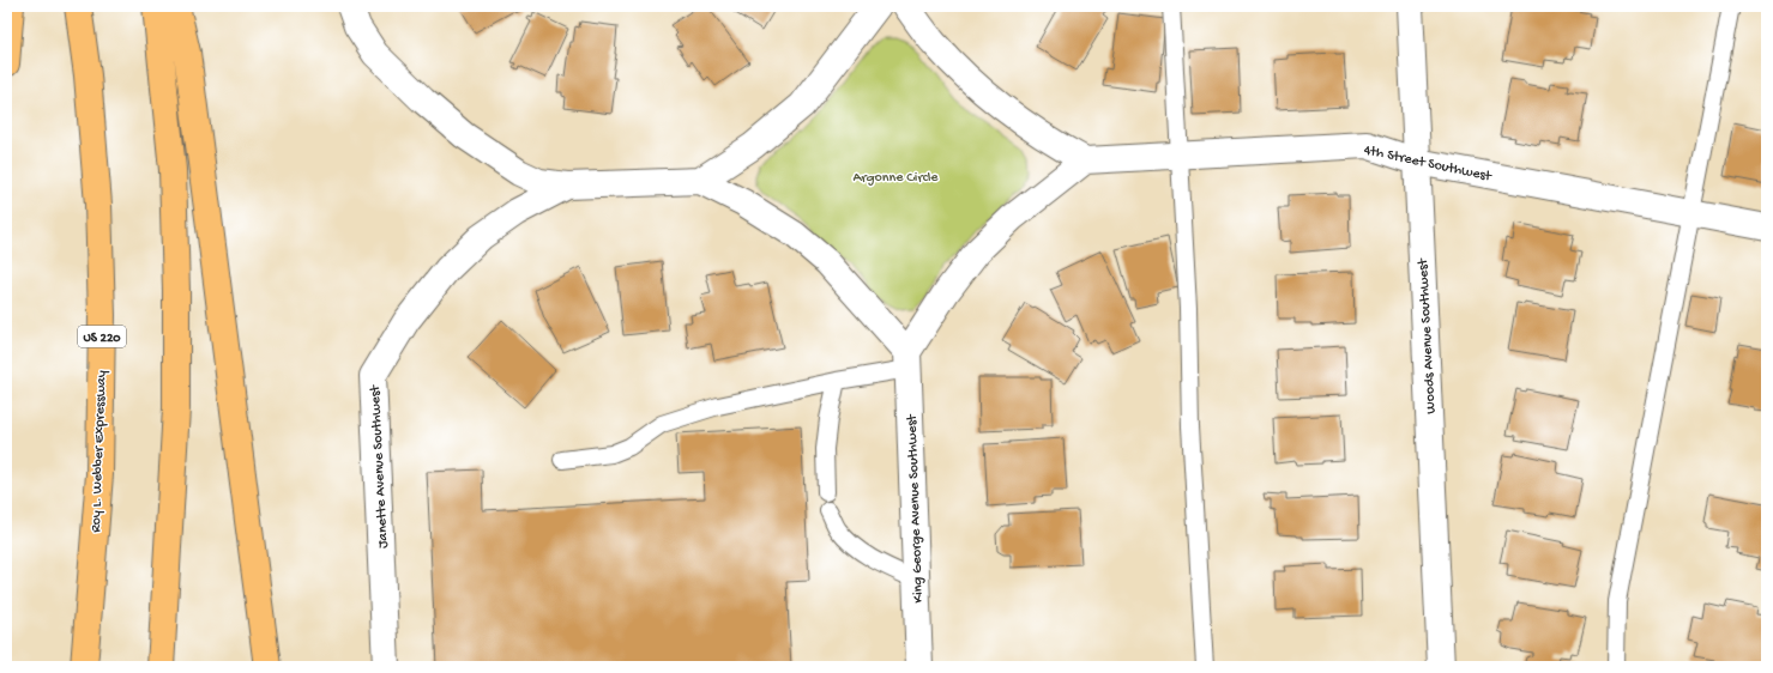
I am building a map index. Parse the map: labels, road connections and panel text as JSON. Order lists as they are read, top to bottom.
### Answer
{
  "streets": {
    "highway": ["US 220", "Roy L. Webber Expressway"],
    "street": [
      "4th Street Southwest",
      "Woods Avenue Southwest",
      "Janette Avenue Southwest",
      "King George Avenue Southwest"
    ]
  },
  "crossings": [
    ["4th Street Southwest", "Woods Avenue Southwest"]
  ],
  "parks": ["Argonne Circle"]
}
